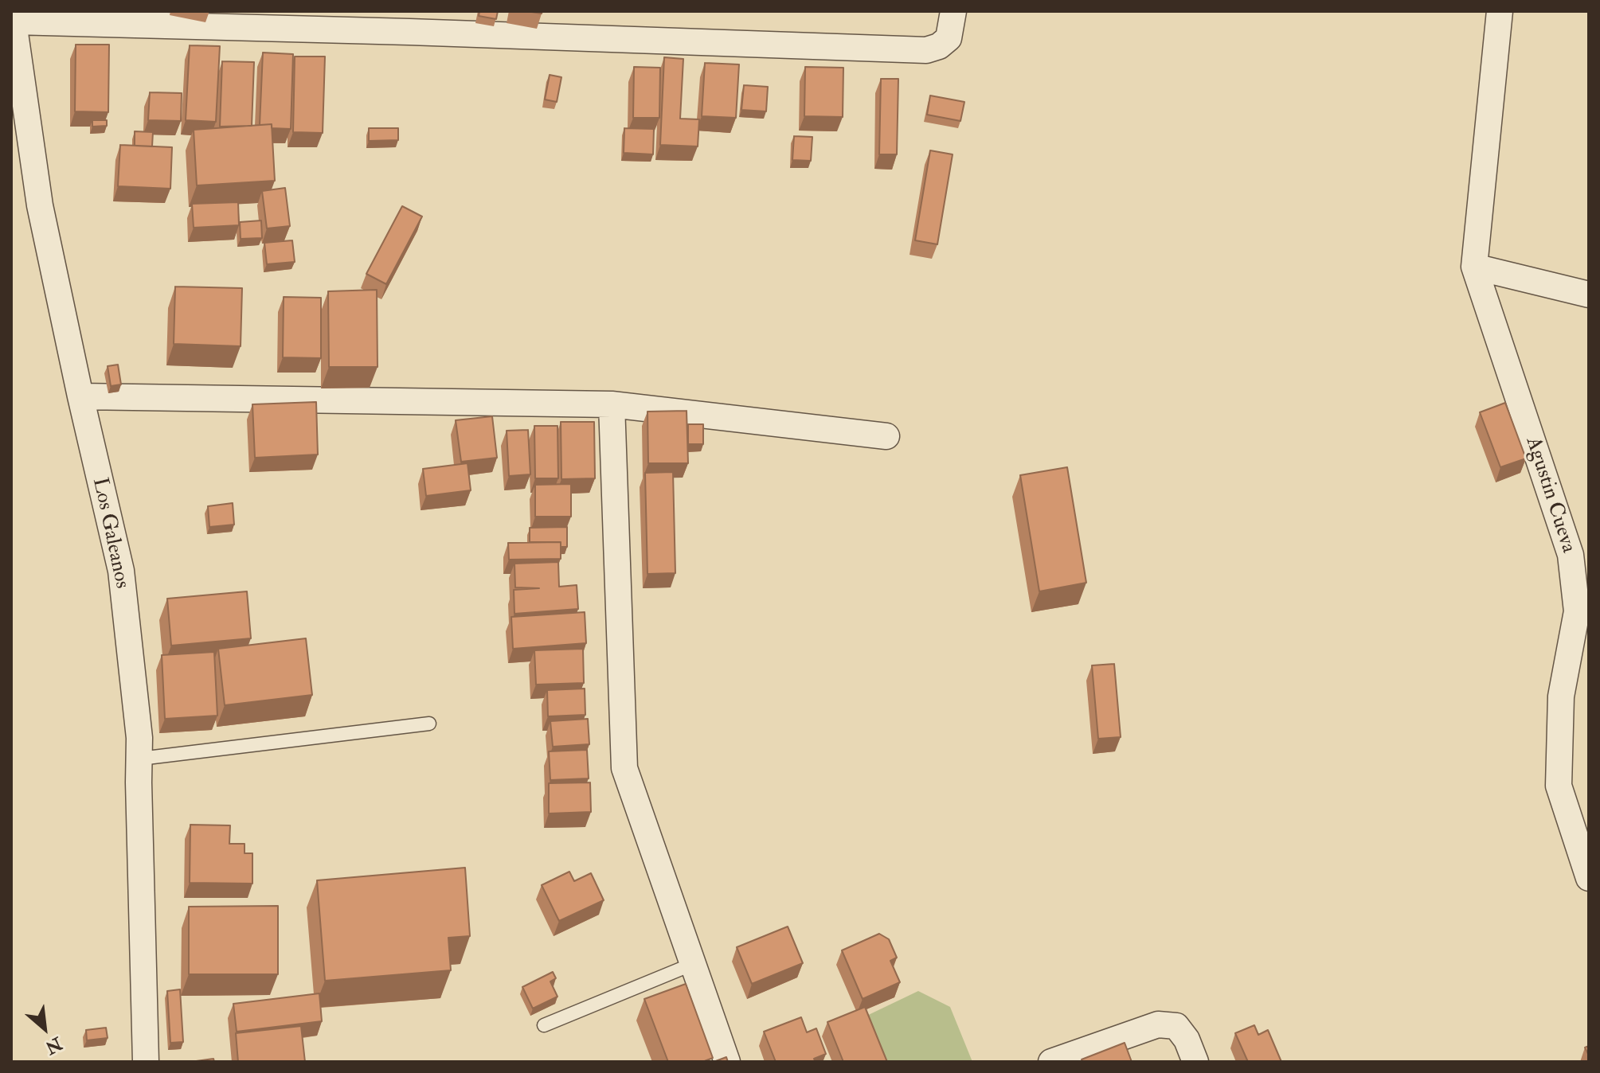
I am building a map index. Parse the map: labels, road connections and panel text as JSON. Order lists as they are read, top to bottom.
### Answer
{
  "streets": {
    "street": ["Agustin Cueva", "Los Galeanos"]
  },
  "north": "bottom right"
}
